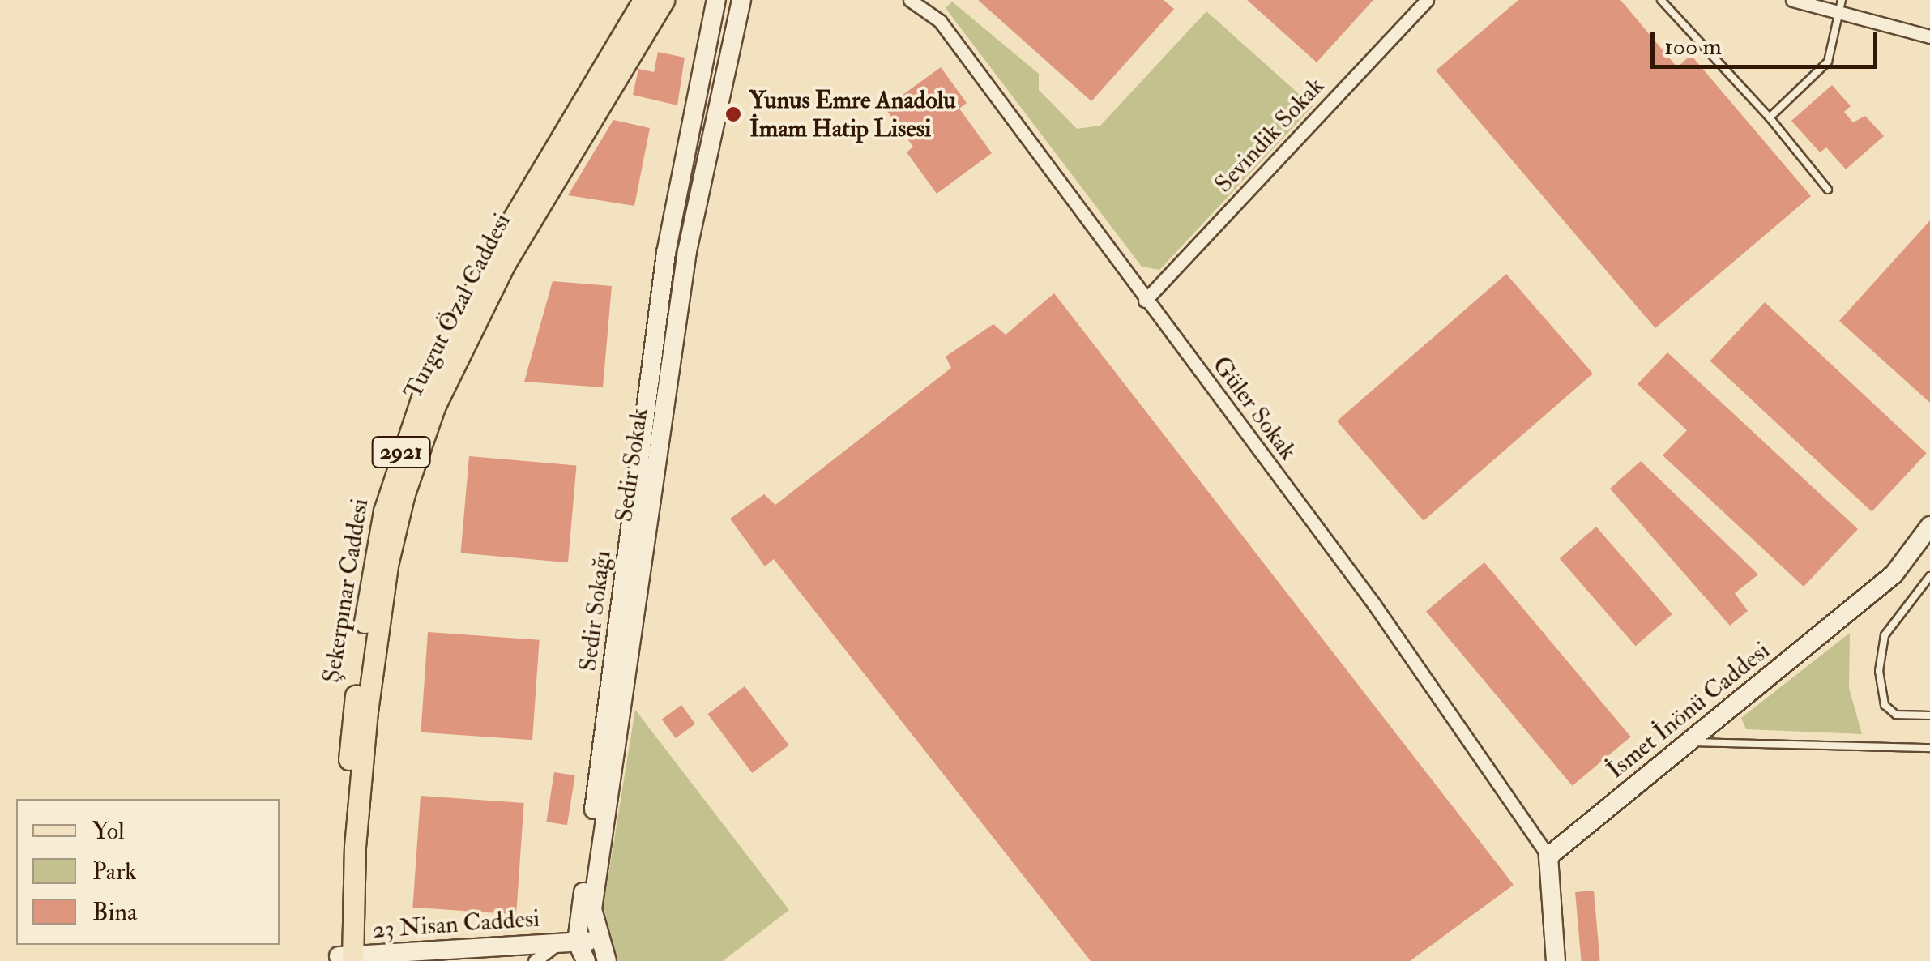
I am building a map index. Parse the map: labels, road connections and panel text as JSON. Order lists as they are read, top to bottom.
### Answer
{
  "streets": {
    "main road": ["Turgut Özal Caddesi"],
    "street": [
      "Sevindik Sokak",
      "Güler Sokak",
      "Sedir Sokak",
      "Sedir Sokağı",
      "İsmet İnönü Caddesi",
      "23 Nisan Caddesi"
    ]
  },
  "crossings": [
    ["Sevindik Sokak", "Güler Sokak"],
    ["Turgut Özal Caddesi", "23 Nisan Caddesi"],
    ["Güler Sokak", "İsmet İnönü Caddesi"],
    ["Sedir Sokak", "23 Nisan Caddesi"],
    ["Sedir Sokağı", "23 Nisan Caddesi"]
  ],
  "places": ["Yunus Emre Anadolu İmam Hatip Lisesi"],
  "legend": ["Yol", "Park", "Bina"],
  "scale_bar": "100 m"
}
